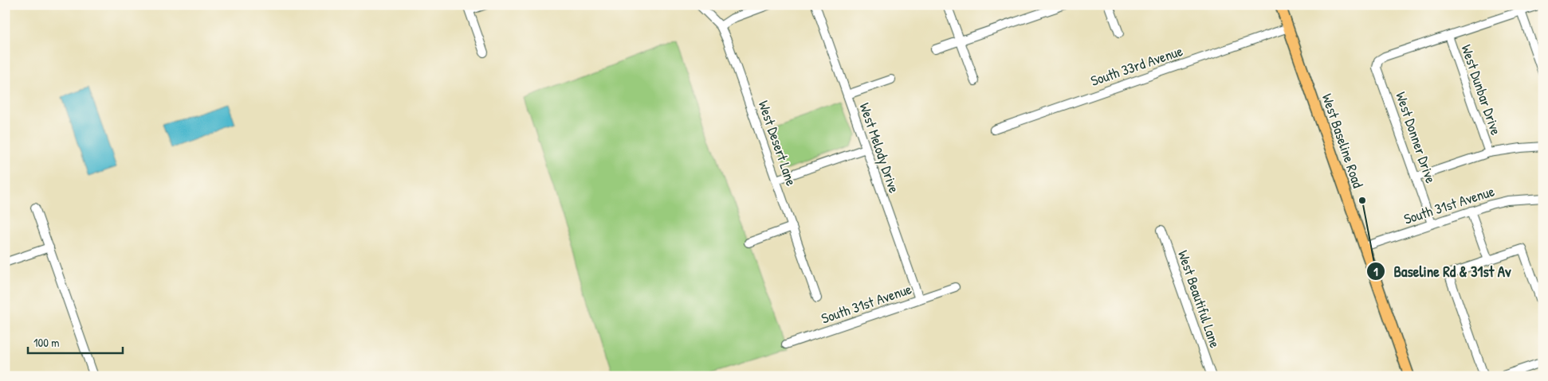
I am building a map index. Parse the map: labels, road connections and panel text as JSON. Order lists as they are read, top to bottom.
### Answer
{
  "streets": {
    "main road": ["West Baseline Road"],
    "street": [
      "South 33rd Avenue",
      "West Dunbar Drive",
      "West Donner Drive",
      "West Desert Lane",
      "West Melody Drive",
      "South 31st Avenue",
      "West Beautiful Lane"
    ]
  },
  "crossings": [
    ["South 33rd Avenue", "West Baseline Road"],
    ["West Dunbar Drive", "West Donner Drive"],
    ["West Donner Drive", "South 31st Avenue"],
    ["West Baseline Road", "South 31st Avenue"],
    ["West Melody Drive", "South 31st Avenue"]
  ],
  "places": ["Baseline Rd & 31st Av"],
  "scale_bar": "100 m"
}
